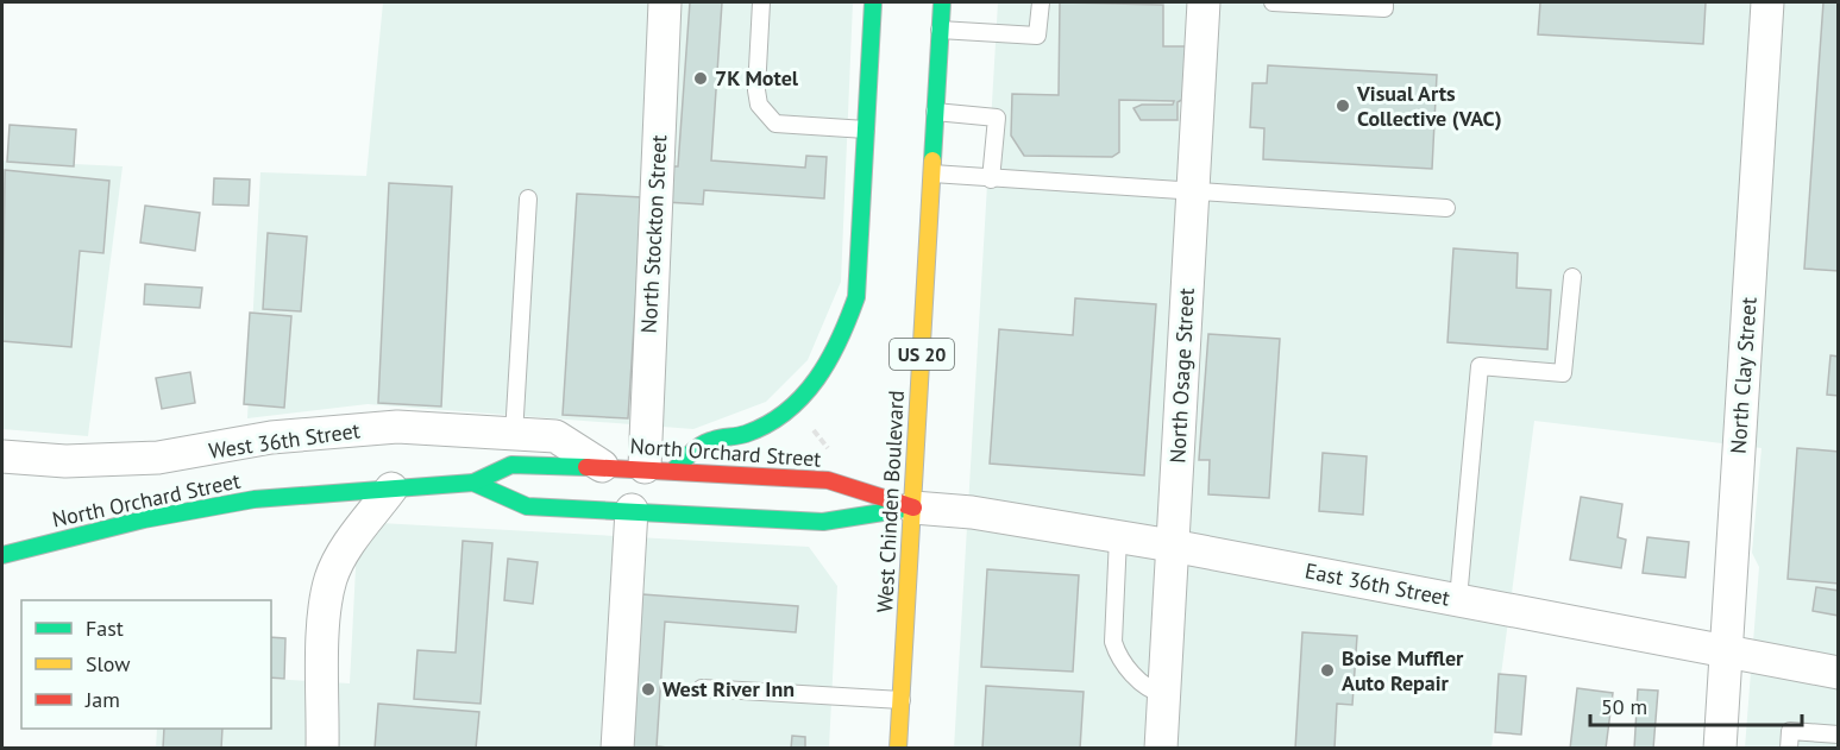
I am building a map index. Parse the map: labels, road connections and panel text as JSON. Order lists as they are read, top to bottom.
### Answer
{
  "streets": {
    "main road": ["US 20", "North Orchard Street", "West Chinden Boulevard"],
    "street": [
      "North Stockton Street",
      "North Osage Street",
      "North Clay Street",
      "West 36th Street",
      "East 36th Street"
    ]
  },
  "crossings": [
    ["North Stockton Street", "North Orchard Street"],
    ["North Osage Street", "East 36th Street"],
    ["North Clay Street", "East 36th Street"],
    ["West 36th Street", "North Orchard Street"],
    ["North Orchard Street", "West Chinden Boulevard"],
    ["North Orchard Street", "East 36th Street"],
    ["West Chinden Boulevard", "East 36th Street"]
  ],
  "places": [
    "7K Motel",
    "Visual Arts Collective (VAC)",
    "Boise Muffler Auto Repair",
    "West River Inn"
  ],
  "legend": ["Fast", "Slow", "Jam"],
  "scale_bar": "50 m"
}
